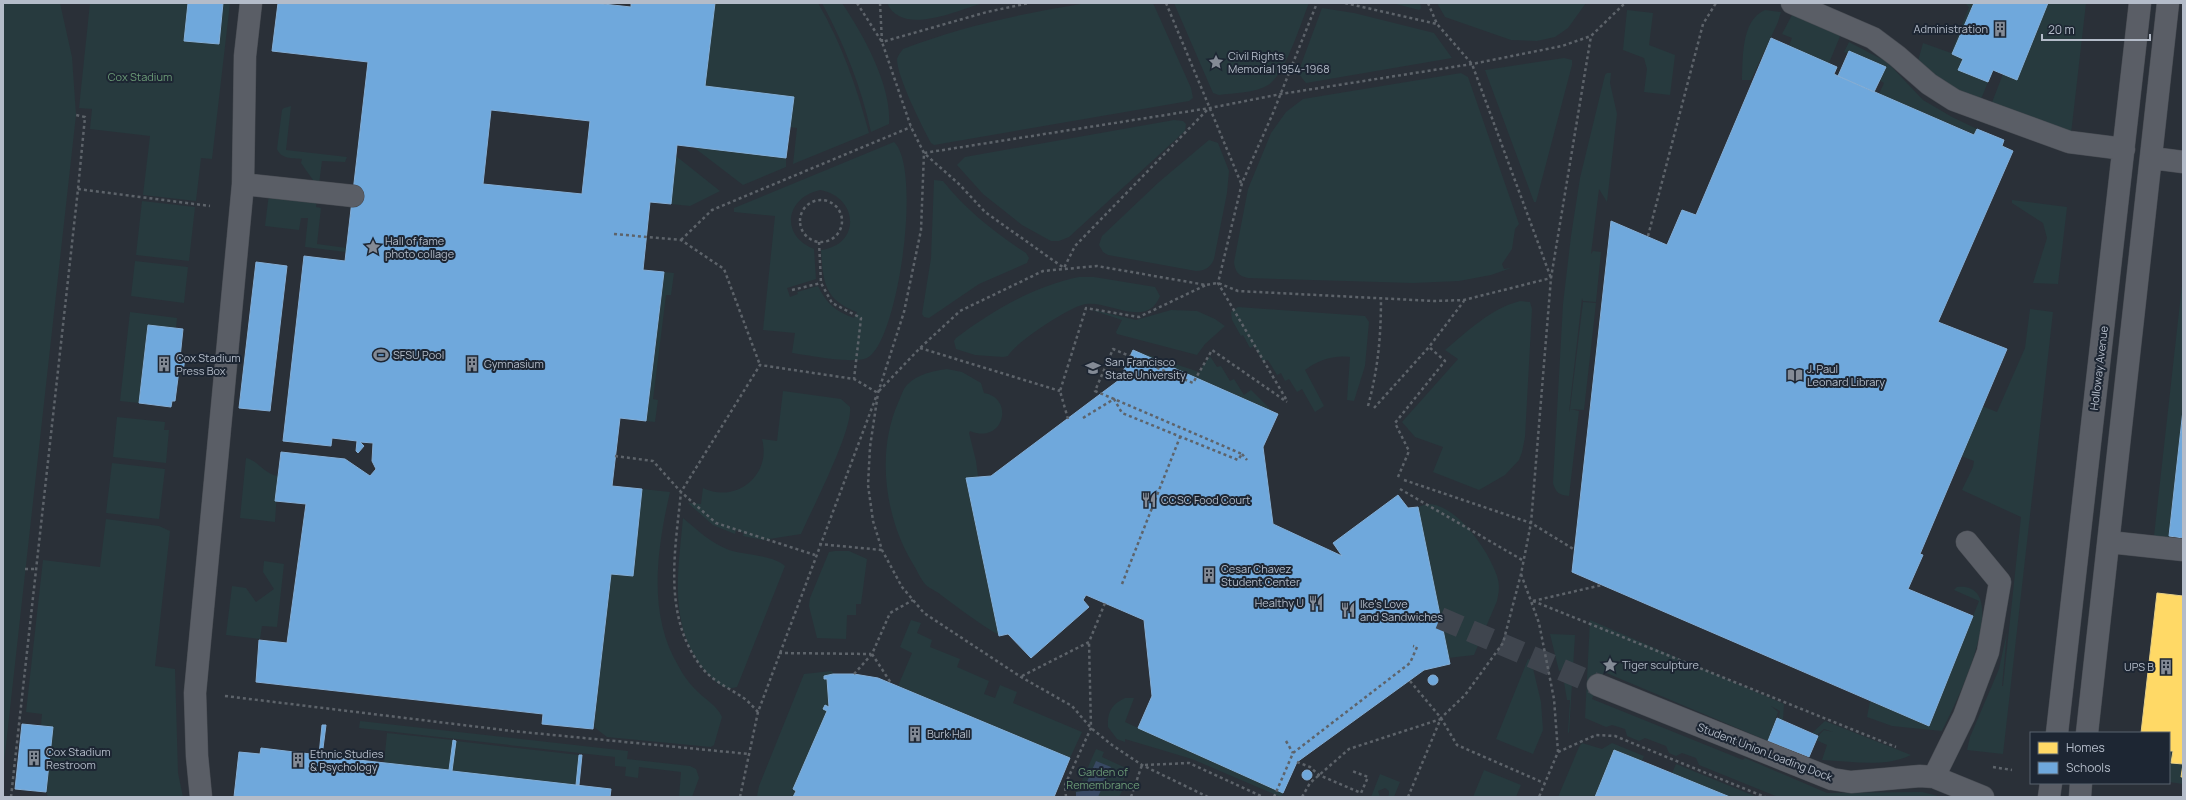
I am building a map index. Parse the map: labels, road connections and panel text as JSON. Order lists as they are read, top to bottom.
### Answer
{
  "streets": {
    "street": ["Holloway Avenue", "Student Union Loading Dock"]
  },
  "parks": ["Cox Stadium", "Garden of Remembrance"],
  "places": {
    "building": [
      "Administration",
      "Cox Stadium Press Box",
      "Gymnasium",
      "Cesar Chavez Student Center",
      "UPS B",
      "Burk Hall",
      "Cox Stadium Restroom",
      "Ethnic Studies & Psychology"
    ],
    "place": ["Civil Rights Memorial 1954-1968", "Hall of fame photo collage", "Tiger sculpture"],
    "sports": ["SFSU Pool"],
    "school or university": ["San Francisco State University"],
    "library": ["J. Paul Leonard Library"],
    "restaurant": ["CCSC Food Court", "Healthy U", "Ike's Love and Sandwiches"]
  },
  "legend": ["Homes", "Schools"],
  "scale_bar": "20 m"
}
